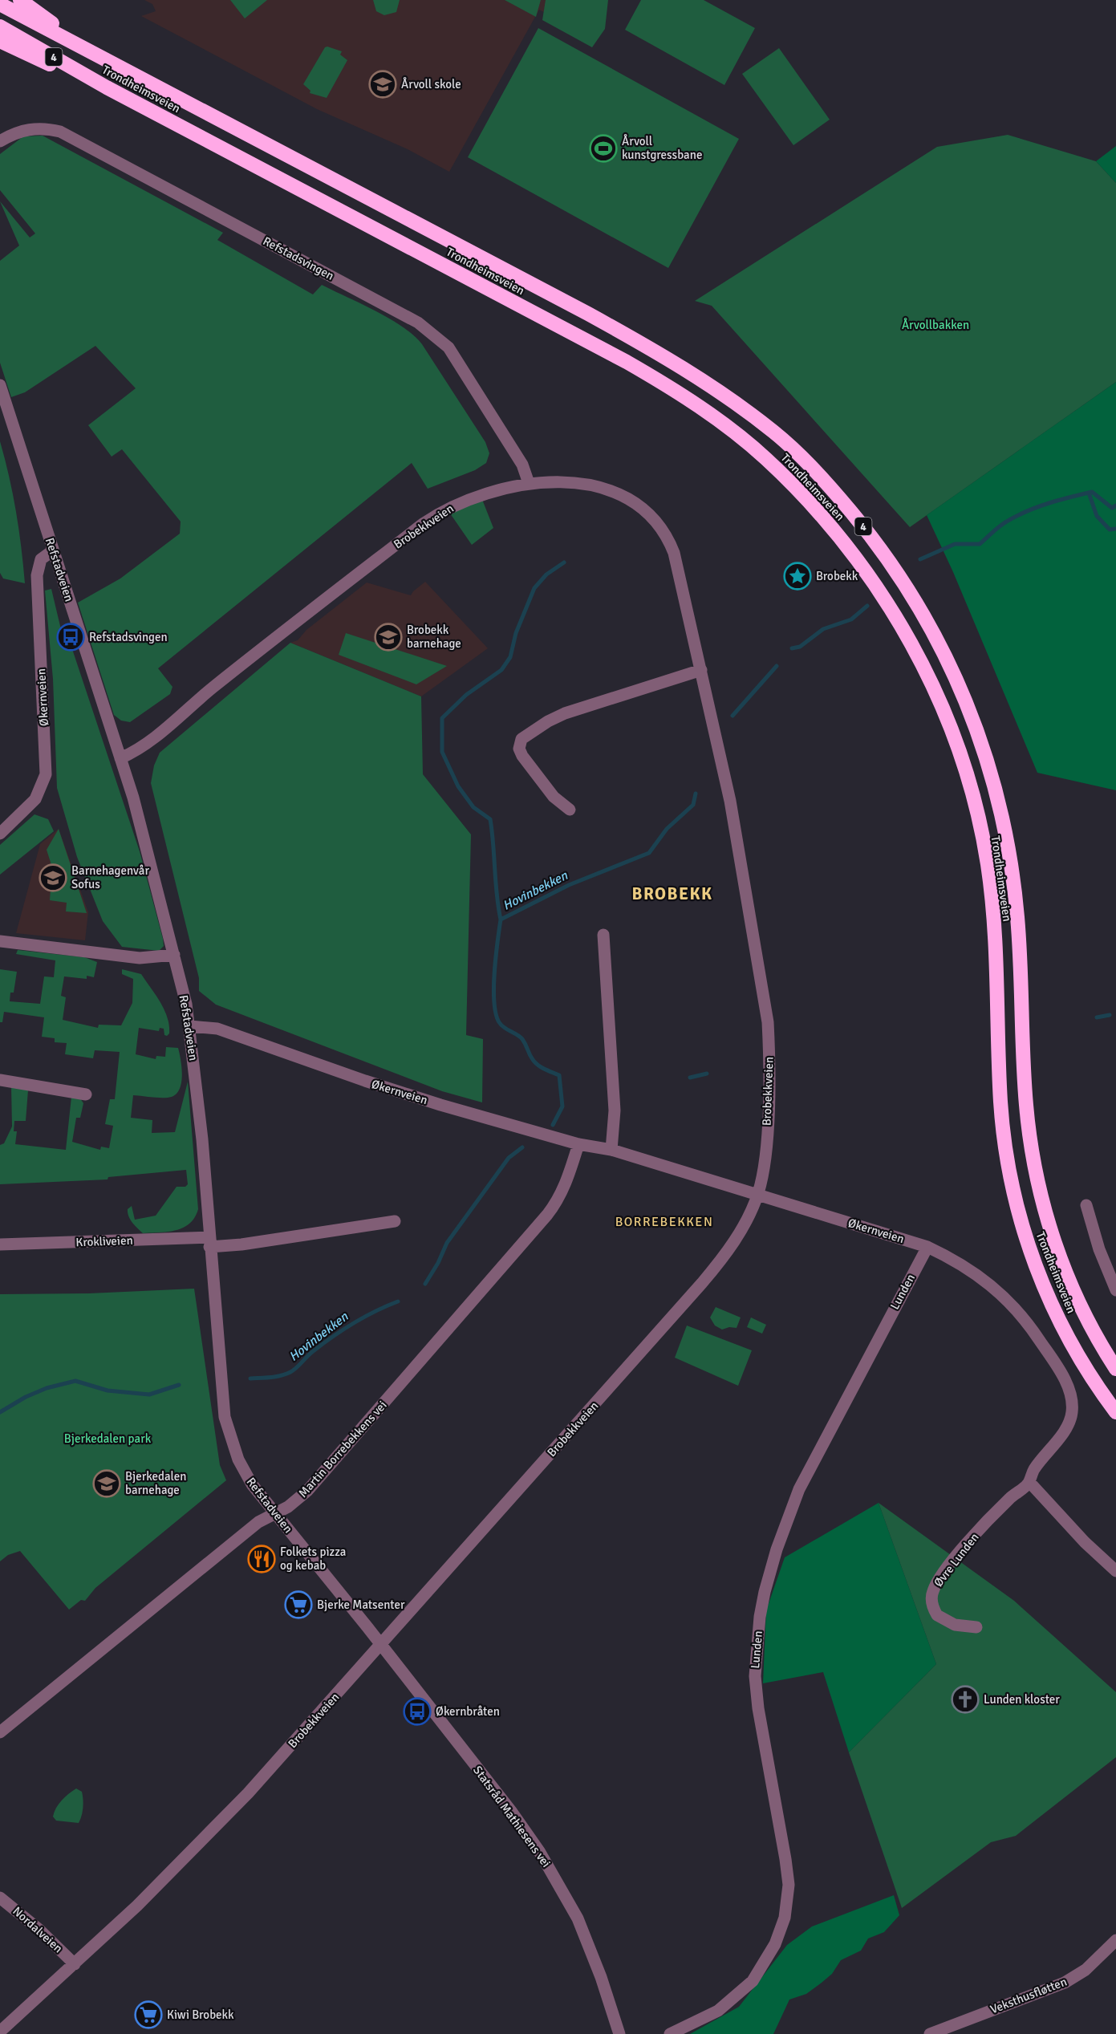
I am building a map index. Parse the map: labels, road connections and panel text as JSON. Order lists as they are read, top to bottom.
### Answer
{
  "streets": {
    "highway": ["4", "Trondheimsveien"],
    "street": [
      "Refstadsvingen",
      "Brobekkveien",
      "Refstadveien",
      "Økernveien",
      "Krokliveien",
      "Lunden",
      "Martin Borrebekkens vei",
      "Øvre Lunden",
      "Statsråd Mathiesens vei",
      "Nordalveien",
      "Veksthusfløtten"
    ]
  },
  "crossings": [
    ["4", "Trondheimsveien"],
    ["Refstadsvingen", "Brobekkveien"],
    ["Brobekkveien", "Refstadveien"],
    ["Brobekkveien", "Økernveien"],
    ["Brobekkveien", "Statsråd Mathiesens vei"],
    ["Brobekkveien", "Nordalveien"],
    ["Refstadveien", "Økernveien"],
    ["Refstadveien", "Krokliveien"],
    ["Refstadveien", "Martin Borrebekkens vei"],
    ["Refstadveien", "Statsråd Mathiesens vei"],
    ["Økernveien", "Lunden"],
    ["Økernveien", "Martin Borrebekkens vei"],
    ["Økernveien", "Øvre Lunden"]
  ],
  "districts": ["BROBEKK", "BORREBEKKEN"],
  "water": ["Hovinbekken"],
  "parks": ["Årvollbakken", "Bjerkedalen park"],
  "places": {
    "school or university": [
      "Årvoll skole",
      "Brobekk barnehage",
      "Barnehagenvår Sofus",
      "Bjerkedalen barnehage"
    ],
    "sports": ["Årvoll kunstgressbane"],
    "place": ["Brobekk"],
    "bus stop": ["Refstadsvingen", "Økernbråten"],
    "restaurant": ["Folkets pizza og kebab"],
    "supermarket": ["Bjerke Matsenter", "Kiwi Brobekk"],
    "church": ["Lunden kloster"]
  }
}
